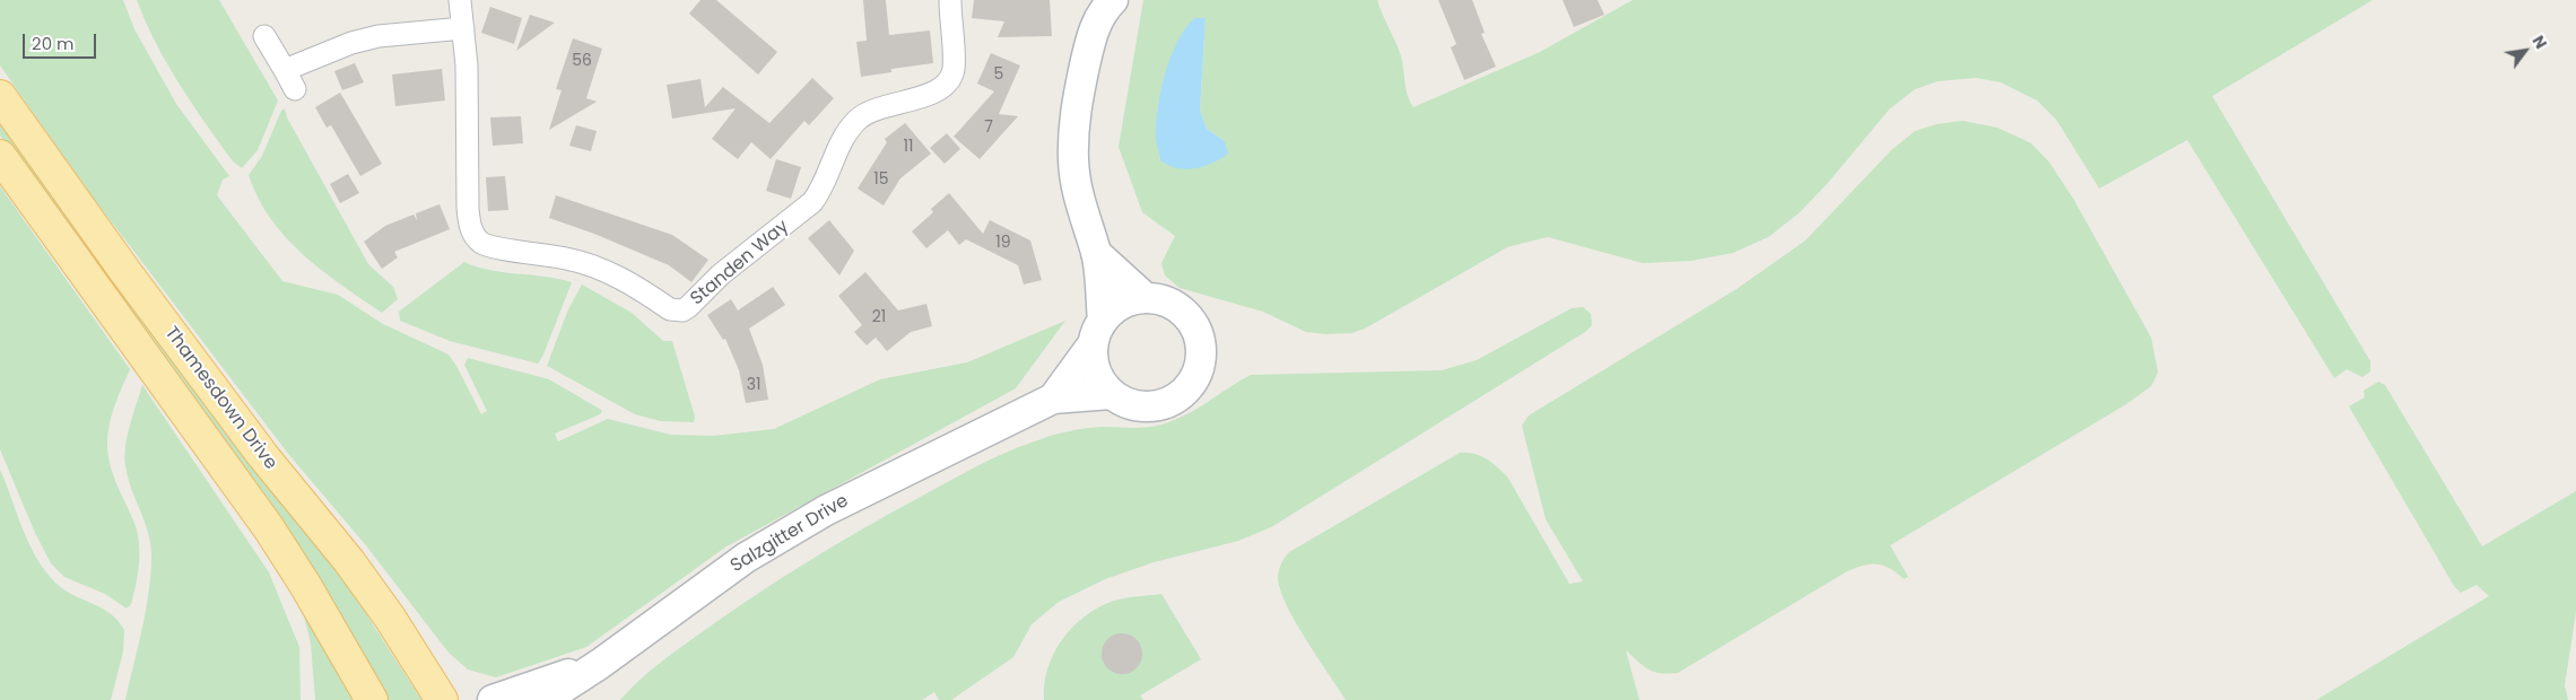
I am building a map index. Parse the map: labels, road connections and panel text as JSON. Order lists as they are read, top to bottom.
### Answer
{
  "streets": {
    "main road": ["Thamesdown Drive"],
    "street": ["Standen Way", "Salzgitter Drive"]
  },
  "house_numbers": [
    "56",
    "5",
    "7",
    "11",
    "15",
    "19",
    "21",
    "31"
  ],
  "scale_bar": "20 m",
  "north": "top right"
}
